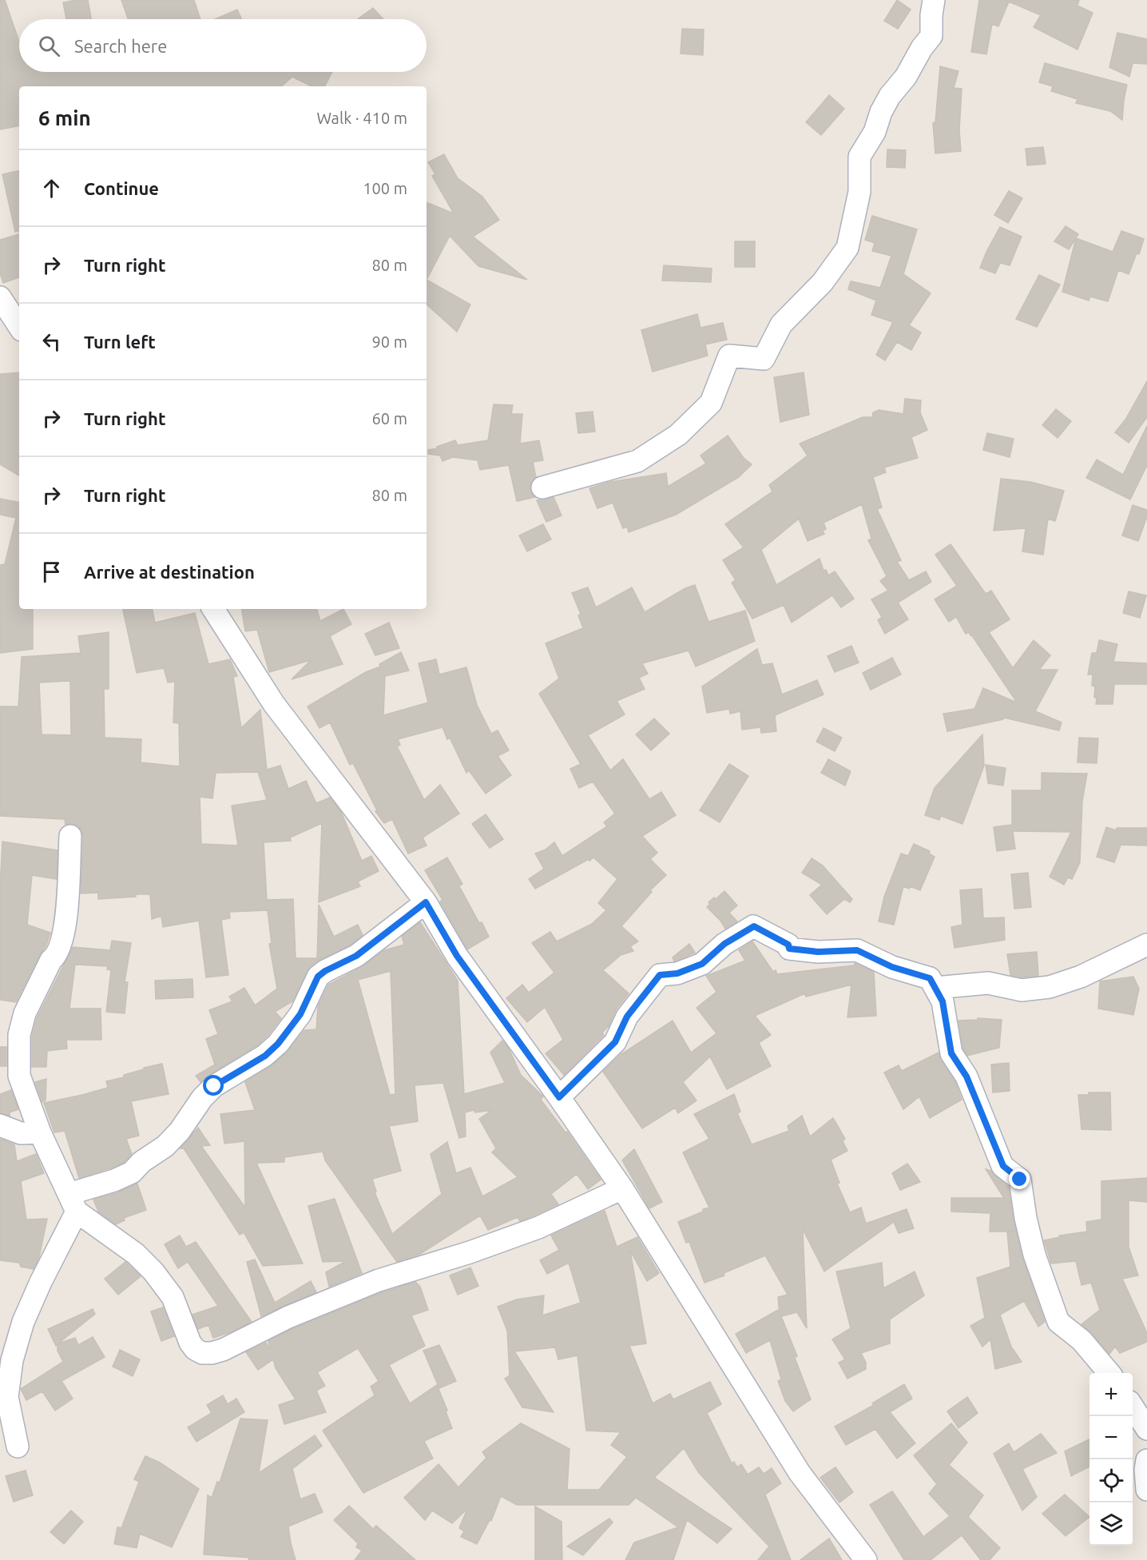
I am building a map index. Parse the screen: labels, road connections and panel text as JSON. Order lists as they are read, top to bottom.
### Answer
{
  "page": {
    "search": "Search here",
    "heading": ["6 min", "Walk · 410 m"],
    "list": [
      ["Continue", "100 m"],
      ["Turn right", "80 m"],
      ["Turn left", "90 m"],
      ["Turn right", "60 m"],
      ["Turn right", "80 m"],
      "Arrive at destination"
    ],
    "map_buttons": ["+", "−"]
  }
}
